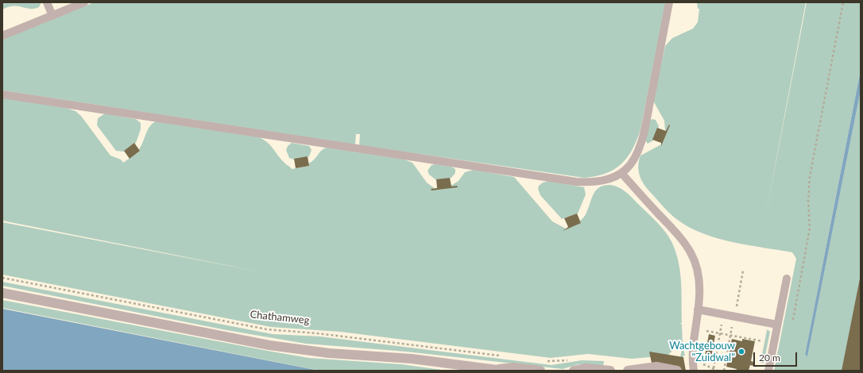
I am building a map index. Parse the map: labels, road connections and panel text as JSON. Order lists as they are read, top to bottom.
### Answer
{
  "streets": {
    "path": ["Chathamweg"]
  },
  "places": ["Wachtgebouw \"Zuidwal\""],
  "scale_bar": "20 m"
}
